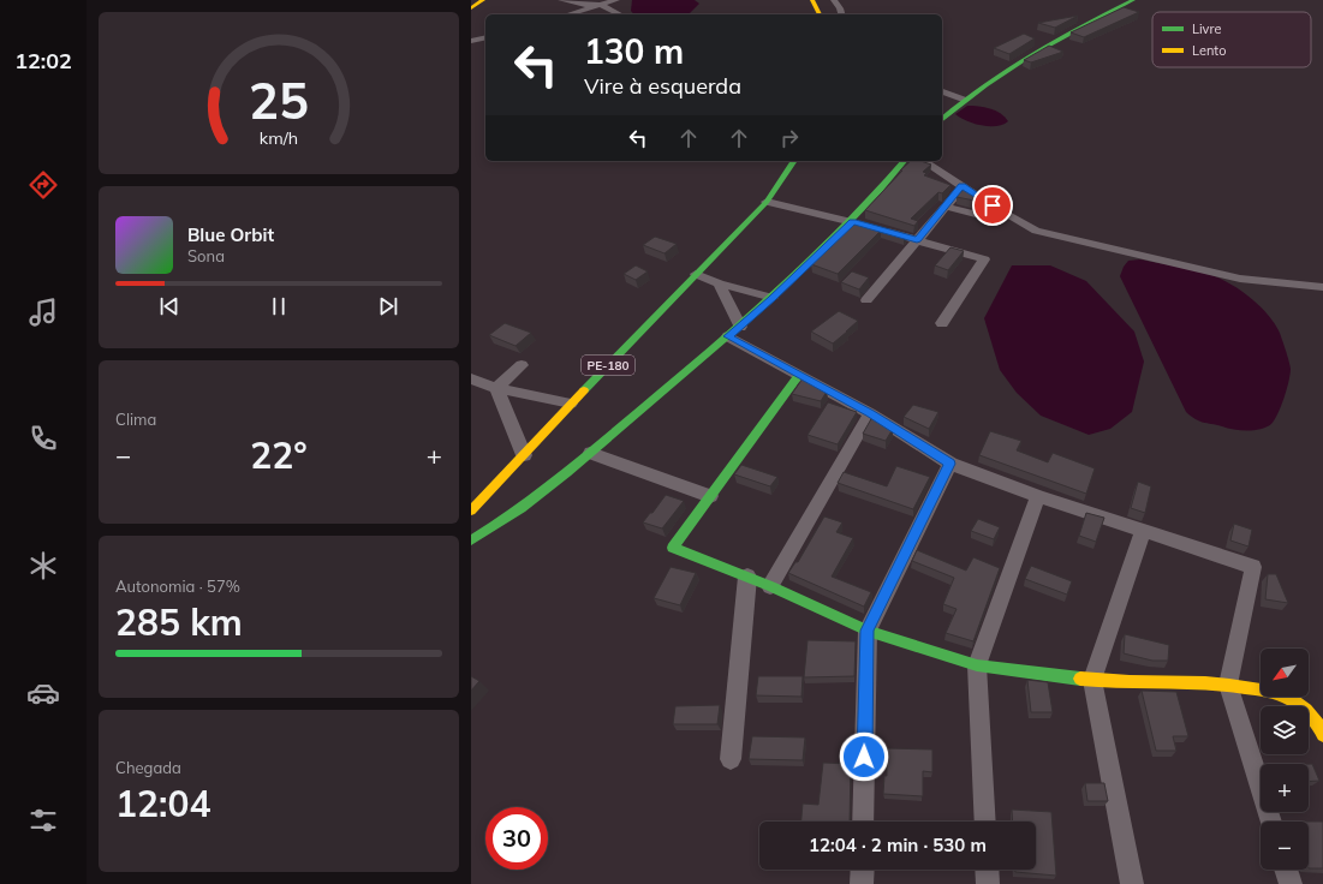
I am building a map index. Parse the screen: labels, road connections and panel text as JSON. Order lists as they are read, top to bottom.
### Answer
{
  "streets": {
    "street": ["PE-180"]
  },
  "legend": ["Livre", "Lento"],
  "north": "bottom left",
  "page": {
    "tabs": "12:02",
    "turn": ["130 m", "Vire à esquerda"],
    "song": ["Blue Orbit", "Sona"],
    "tile": [
      "Clima",
      ["Autonomia · 57%", "285 km"],
      ["Chegada", "12:04"]
    ],
    "heat": ["−", "22°", "+"],
    "map_buttons": ["+", "−"],
    "limit": "30",
    "trip": "12:04 · 2 min · 530 m",
    "gauge": ["25", "km/h"]
  }
}
